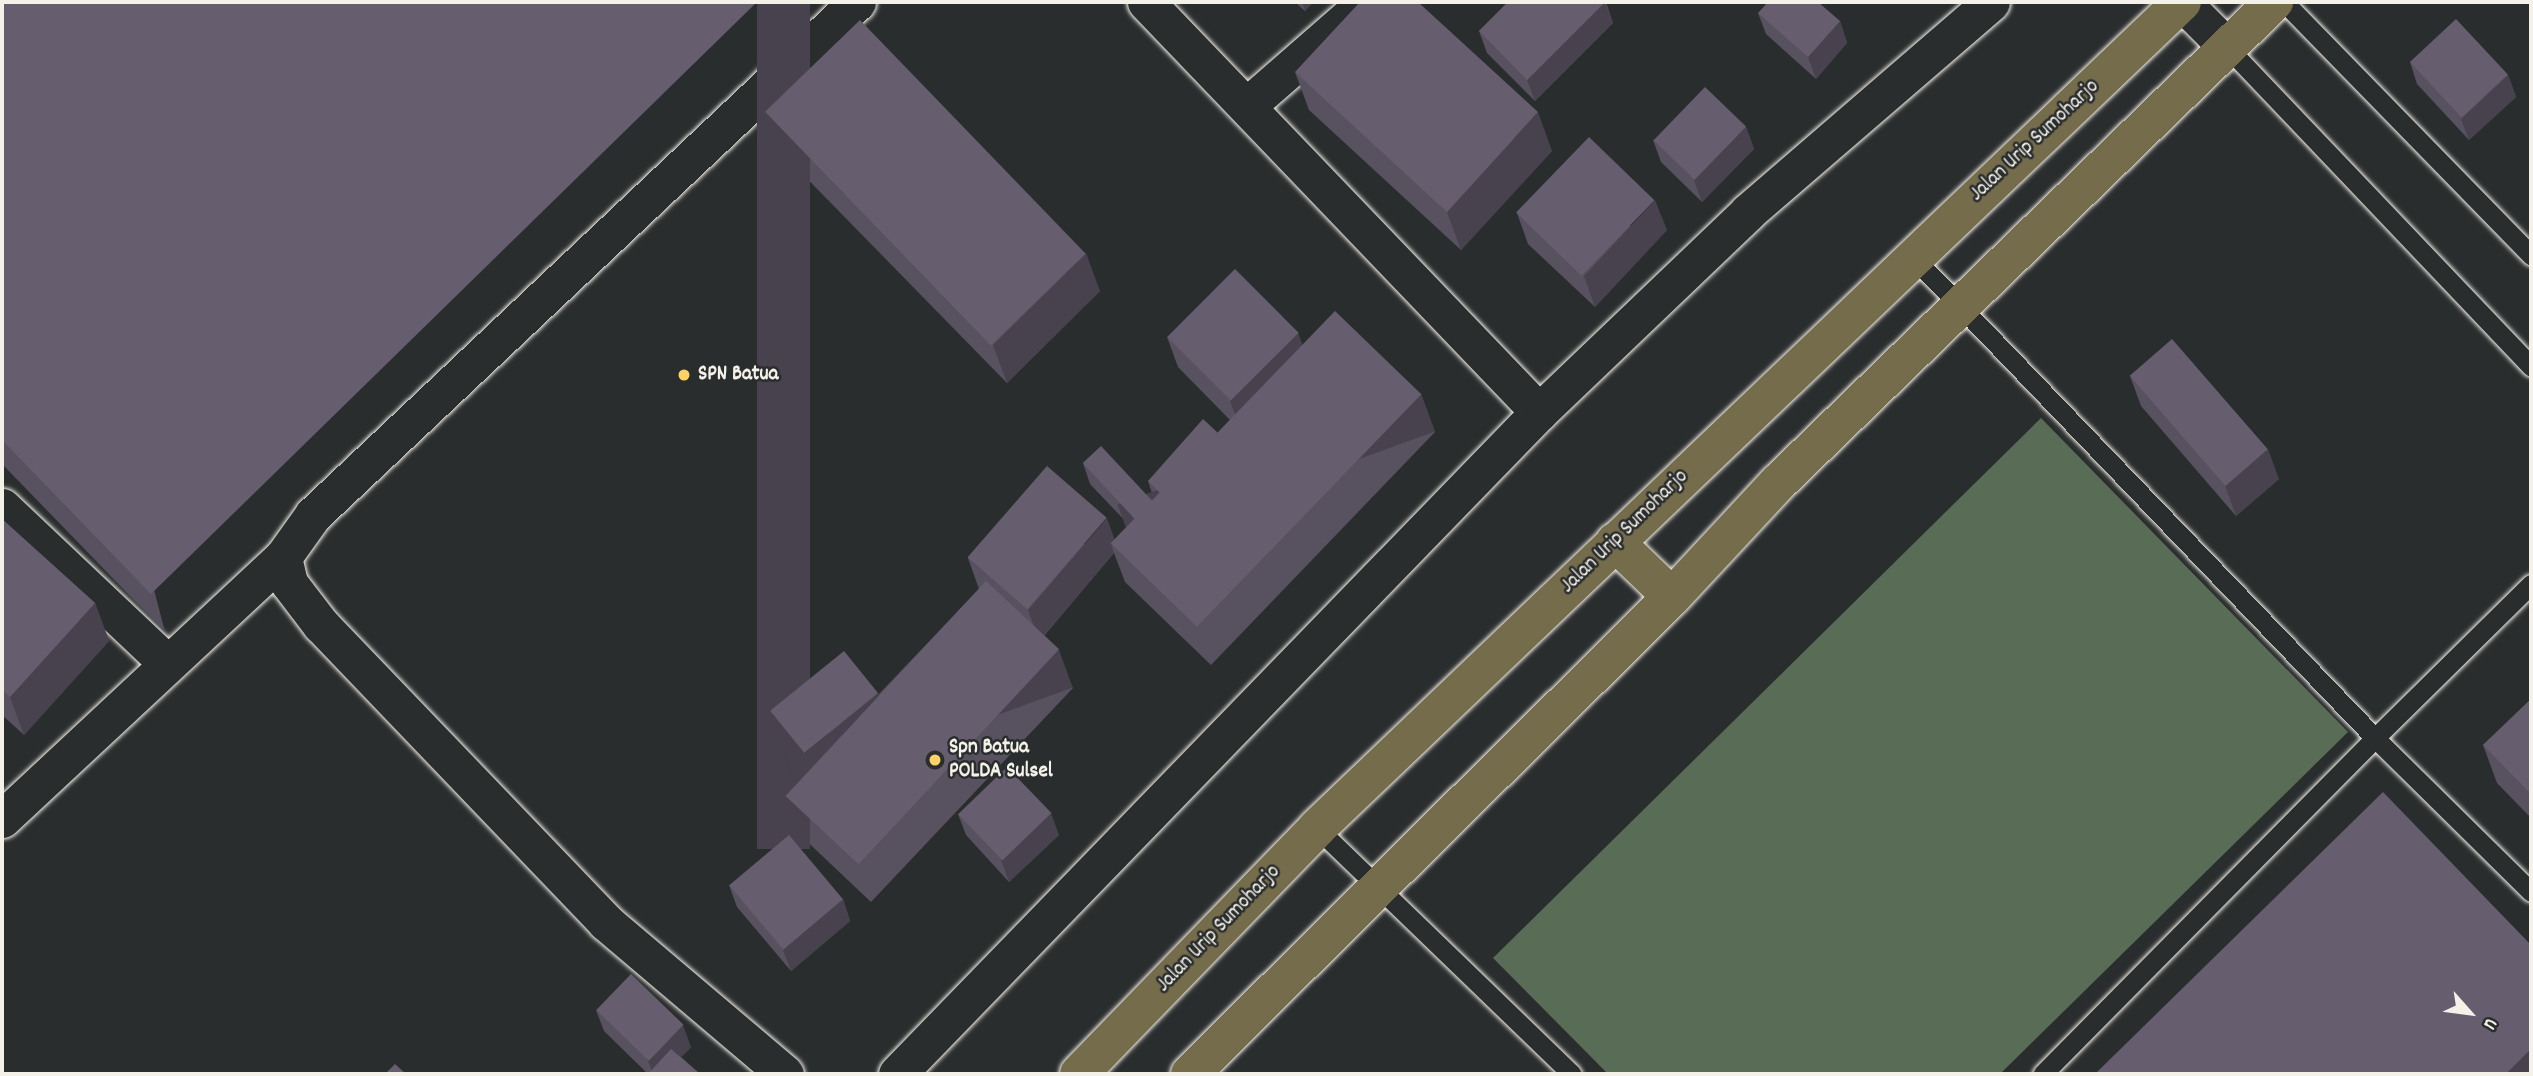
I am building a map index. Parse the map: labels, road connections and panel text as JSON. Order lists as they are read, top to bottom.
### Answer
{
  "streets": {
    "highway": ["Jalan Urip Sumoharjo"]
  },
  "places": ["SPN Batua", "Spn Batua POLDA Sulsel"],
  "north": "bottom right"
}
